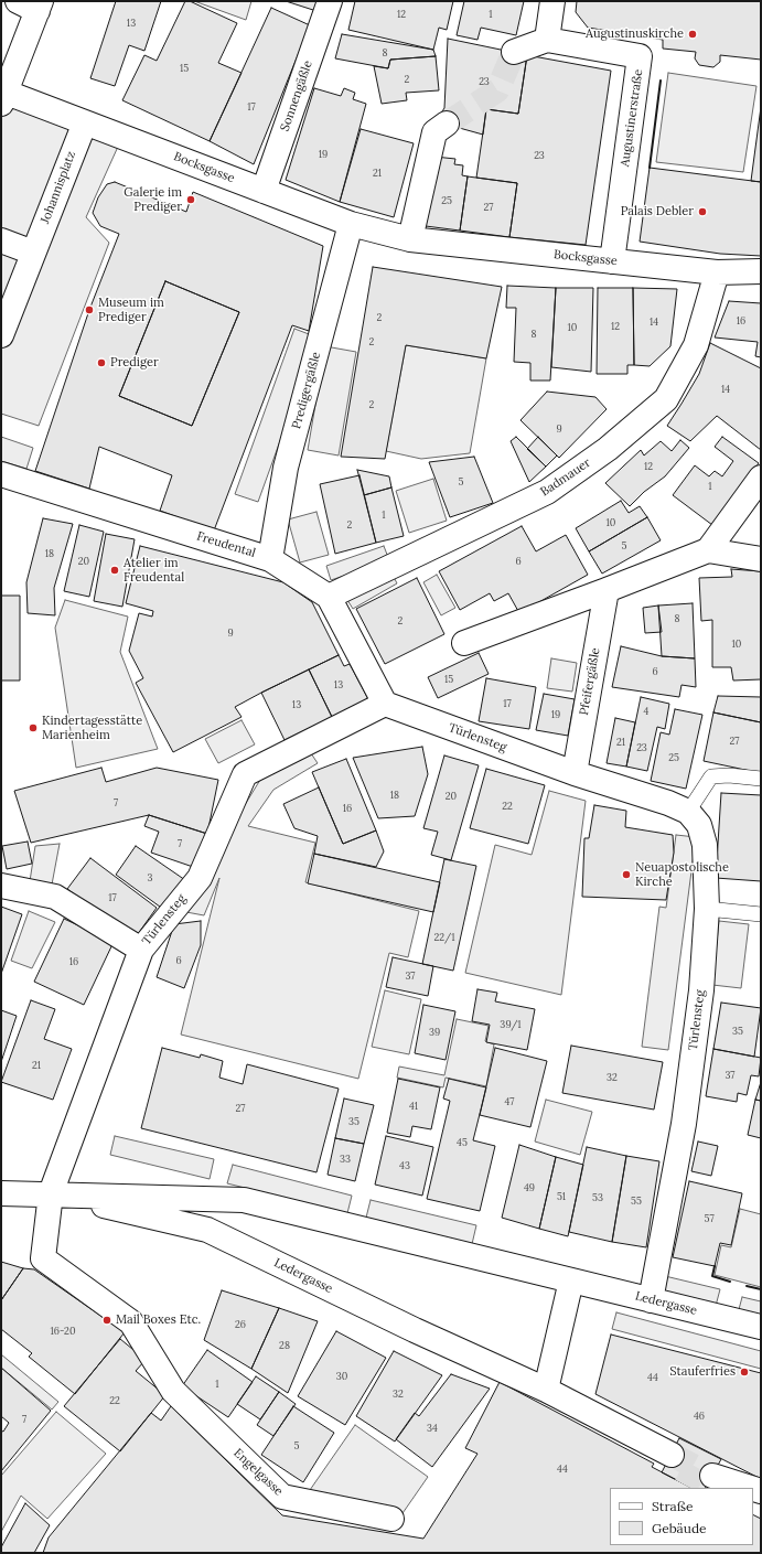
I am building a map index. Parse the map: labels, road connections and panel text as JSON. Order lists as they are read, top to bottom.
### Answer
{
  "streets": {
    "street": [
      "Sonnengäßle",
      "Augustinerstraße",
      "Bocksgasse",
      "Johannisplatz",
      "Predigergäßle",
      "Badmauer",
      "Freudental",
      "Pfeifergäßle",
      "Türlensteg",
      "Ledergasse",
      "Engelgasse"
    ]
  },
  "crossings": [
    ["Sonnengäßle", "Bocksgasse"],
    ["Augustinerstraße", "Bocksgasse"],
    ["Bocksgasse", "Johannisplatz"],
    ["Bocksgasse", "Predigergäßle"],
    ["Bocksgasse", "Badmauer"],
    ["Predigergäßle", "Freudental"],
    ["Badmauer", "Freudental"],
    ["Freudental", "Türlensteg"],
    ["Pfeifergäßle", "Türlensteg"],
    ["Türlensteg", "Ledergasse"],
    ["Türlensteg", "Engelgasse"],
    ["Ledergasse", "Engelgasse"]
  ],
  "places": [
    "Augustinuskirche",
    "Galerie im Prediger",
    "Palais Debler",
    "Museum im Prediger",
    "Prediger",
    "Atelier im Freudental",
    "Kindertagesstätte Marienheim",
    "Neuapostolische Kirche",
    "Mail Boxes Etc.",
    "Stauferfries"
  ],
  "house_numbers": [
    "12",
    "1",
    "13",
    "8",
    "15",
    "2",
    "23",
    "17",
    "19",
    "23",
    "21",
    "25",
    "27",
    "2",
    "16",
    "14",
    "12",
    "10",
    "8",
    "2",
    "14",
    "2",
    "9",
    "12",
    "5",
    "1",
    "1",
    "10",
    "2",
    "5",
    "18",
    "20",
    "6",
    "8",
    "2",
    "9",
    "10",
    "6",
    "15",
    "13",
    "17",
    "13",
    "4",
    "19",
    "27",
    "21",
    "23",
    "25",
    "18",
    "20",
    "7",
    "22",
    "16",
    "7",
    "3",
    "17",
    "22/1",
    "6",
    "16",
    "37",
    "39/1",
    "35",
    "39",
    "21",
    "37",
    "32",
    "47",
    "41",
    "27",
    "35",
    "45",
    "33",
    "43",
    "49",
    "51",
    "53",
    "55",
    "57",
    "26",
    "16-20",
    "28",
    "30",
    "44",
    "1",
    "32",
    "22",
    "46",
    "7",
    "34",
    "5",
    "44"
  ],
  "legend": ["Straße", "Gebäude"]
}
